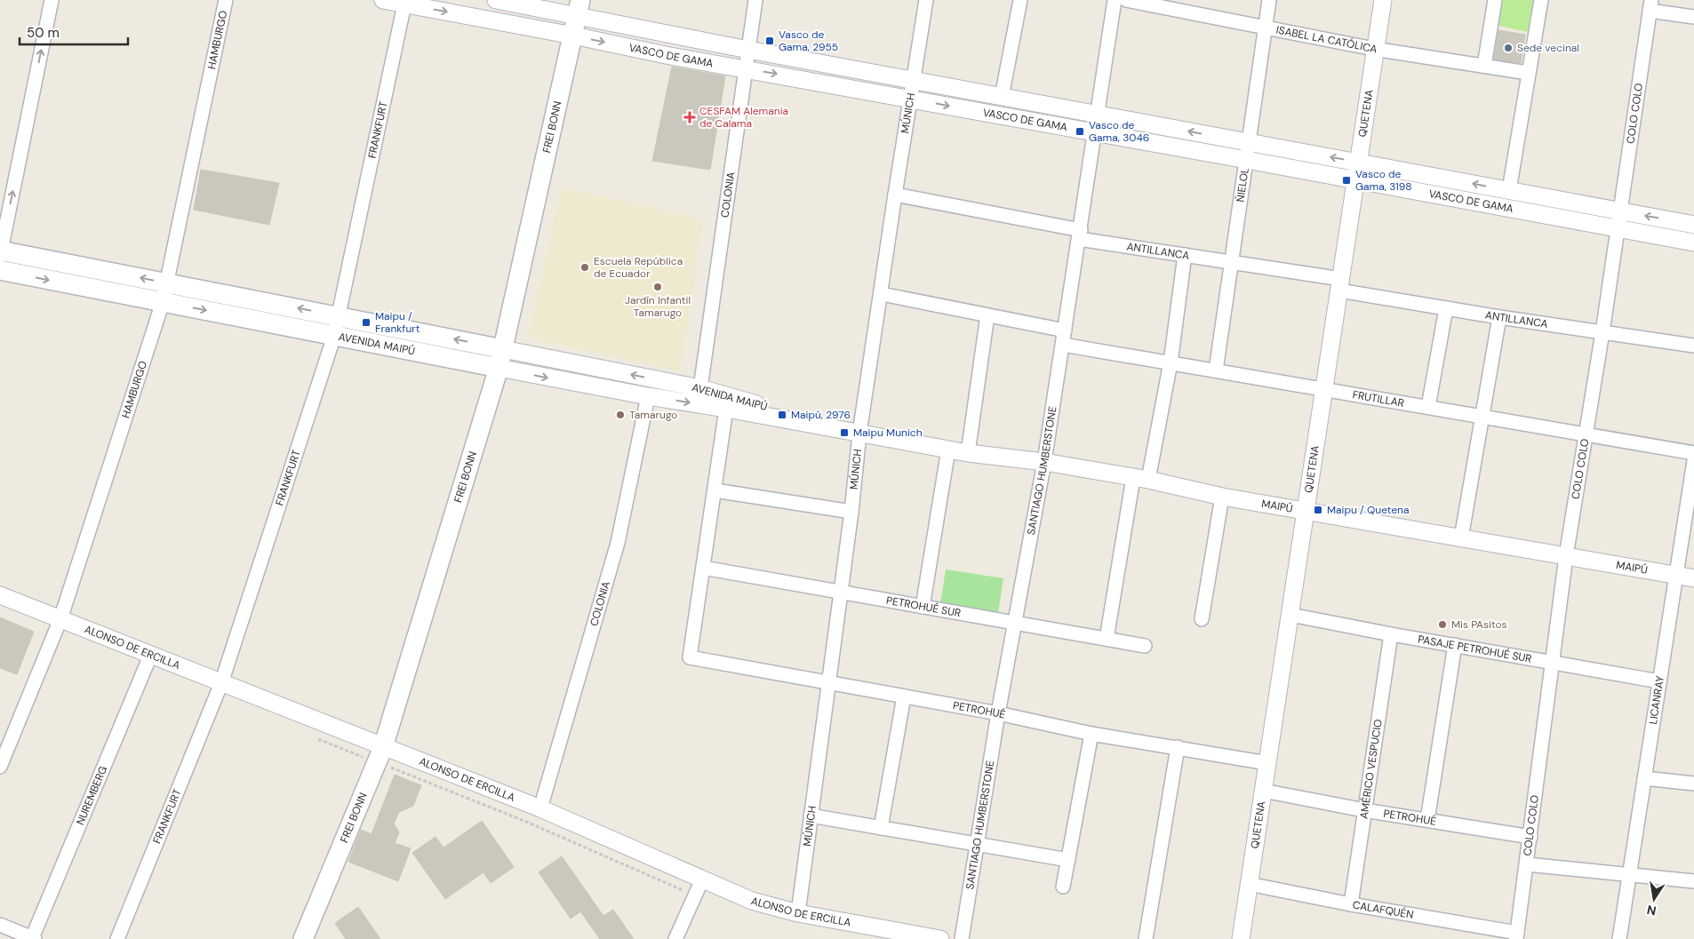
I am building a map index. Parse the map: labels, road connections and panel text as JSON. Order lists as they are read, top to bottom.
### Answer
{
  "streets": {
    "main road": ["FREI BONN", "AVENIDA MAIPÚ"],
    "street": [
      "ISABEL LA CATÓLICA",
      "HAMBURGO",
      "VASCO DE GAMA",
      "MÚNICH",
      "QUETENA",
      "COLO COLO",
      "FRANKFURT",
      "ÑIELOL",
      "COLONIA",
      "ANTILLANCA",
      "FRUTILLAR",
      "SANTIAGO HUMBERSTONE",
      "MAIPÚ",
      "PETROHUÉ SUR",
      "ALONSO DE ERCILLA",
      "PASAJE PETROHUÉ SUR",
      "LICANRAY",
      "PETROHUÉ",
      "AMÉRICO VESPUCIO",
      "NUREMBERG",
      "CALAFQUÉN"
    ]
  },
  "crossings": [
    ["ISABEL LA CATÓLICA", "QUETENA"],
    ["ISABEL LA CATÓLICA", "ÑIELOL"],
    ["HAMBURGO", "AVENIDA MAIPÚ"],
    ["HAMBURGO", "ALONSO DE ERCILLA"],
    ["VASCO DE GAMA", "MÚNICH"],
    ["VASCO DE GAMA", "QUETENA"],
    ["VASCO DE GAMA", "COLO COLO"],
    ["VASCO DE GAMA", "FREI BONN"],
    ["VASCO DE GAMA", "FRANKFURT"],
    ["VASCO DE GAMA", "ÑIELOL"],
    ["VASCO DE GAMA", "COLONIA"],
    ["VASCO DE GAMA", "SANTIAGO HUMBERSTONE"],
    ["MÚNICH", "ANTILLANCA"],
    ["MÚNICH", "AVENIDA MAIPÚ"],
    ["MÚNICH", "MAIPÚ"],
    ["MÚNICH", "PETROHUÉ SUR"],
    ["MÚNICH", "ALONSO DE ERCILLA"],
    ["MÚNICH", "PETROHUÉ"],
    ["QUETENA", "ANTILLANCA"],
    ["QUETENA", "FRUTILLAR"],
    ["QUETENA", "MAIPÚ"],
    ["QUETENA", "PASAJE PETROHUÉ SUR"],
    ["QUETENA", "PETROHUÉ"],
    ["QUETENA", "CALAFQUÉN"],
    ["COLO COLO", "ANTILLANCA"],
    ["COLO COLO", "FRUTILLAR"],
    ["COLO COLO", "MAIPÚ"],
    ["COLO COLO", "PASAJE PETROHUÉ SUR"],
    ["COLO COLO", "PETROHUÉ"],
    ["COLO COLO", "CALAFQUÉN"],
    ["FREI BONN", "AVENIDA MAIPÚ"],
    ["FREI BONN", "ALONSO DE ERCILLA"],
    ["FRANKFURT", "AVENIDA MAIPÚ"],
    ["FRANKFURT", "ALONSO DE ERCILLA"],
    ["ÑIELOL", "ANTILLANCA"],
    ["ÑIELOL", "FRUTILLAR"],
    ["COLONIA", "AVENIDA MAIPÚ"],
    ["COLONIA", "ALONSO DE ERCILLA"],
    ["ANTILLANCA", "SANTIAGO HUMBERSTONE"],
    ["AVENIDA MAIPÚ", "MAIPÚ"],
    ["FRUTILLAR", "SANTIAGO HUMBERSTONE"],
    ["SANTIAGO HUMBERSTONE", "MAIPÚ"],
    ["SANTIAGO HUMBERSTONE", "PETROHUÉ SUR"],
    ["SANTIAGO HUMBERSTONE", "PETROHUÉ"],
    ["MAIPÚ", "LICANRAY"],
    ["PETROHUÉ SUR", "PETROHUÉ"],
    ["ALONSO DE ERCILLA", "NUREMBERG"],
    ["PASAJE PETROHUÉ SUR", "LICANRAY"],
    ["PASAJE PETROHUÉ SUR", "AMÉRICO VESPUCIO"],
    ["PETROHUÉ", "AMÉRICO VESPUCIO"],
    ["AMÉRICO VESPUCIO", "CALAFQUÉN"]
  ],
  "places": {
    "transit": [
      "Vasco de Gama, 2955",
      "Vasco de Gama, 3046",
      "Vasco de Gama, 3198",
      "Maipu / Frankfurt",
      "Maipú, 2976",
      "Maipu Munich",
      "Maipu / Quetena"
    ],
    "other": [
      "Sede vecinal",
      "Escuela República de Ecuador",
      "Jardín Infantil Tamarugo",
      "Tamarugo",
      "Mis PAsitos"
    ],
    "health": ["CESFAM Alemania de Calama"]
  },
  "scale_bar": "50 m",
  "north": "bottom"
}
